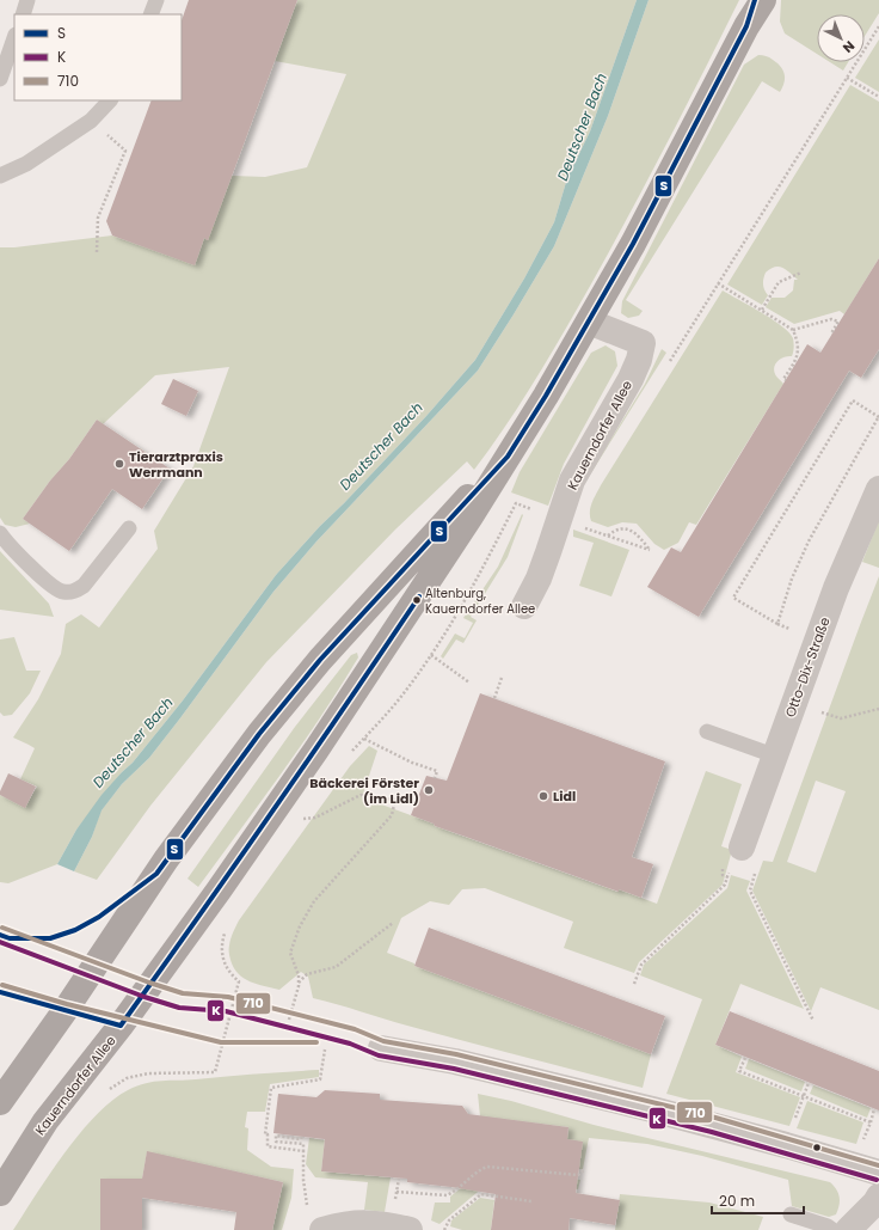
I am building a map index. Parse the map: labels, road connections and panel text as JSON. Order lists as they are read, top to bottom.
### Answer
{
  "streets": {
    "main road": ["Kauerndorfer Allee"],
    "street": ["Otto-Dix-Straße"]
  },
  "water": ["Deutscher Bach"],
  "places": [
    "Tierarztpraxis Werrmann",
    "Altenburg, Kauerndorfer Allee",
    "Bäckerei Förster (im Lidl)",
    "Lidl"
  ],
  "lines": ["transit line S", "transit line 710", "transit line K"],
  "legend": ["S", "K", "710"],
  "scale_bar": "20 m",
  "north": "bottom right"
}
